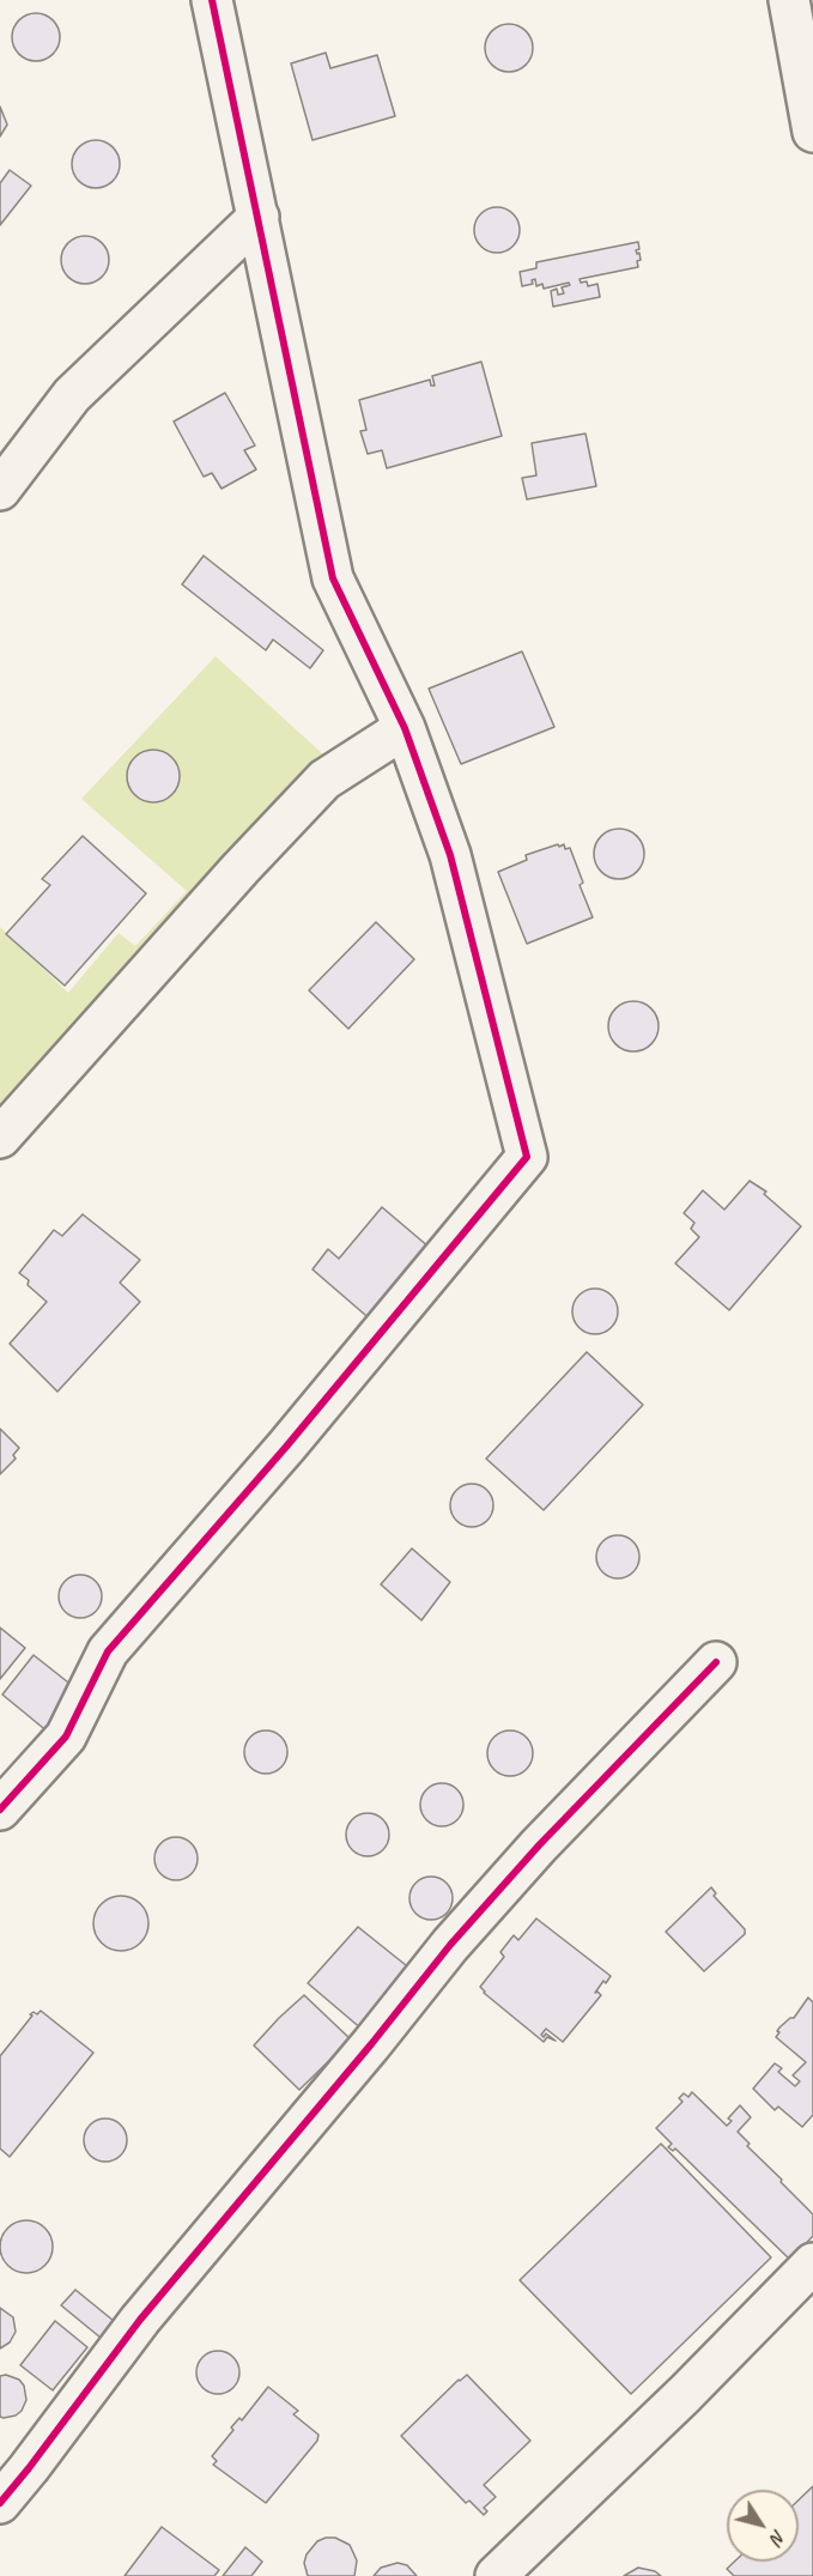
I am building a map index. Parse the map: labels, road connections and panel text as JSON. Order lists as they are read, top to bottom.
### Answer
{
  "north": "bottom right"
}
